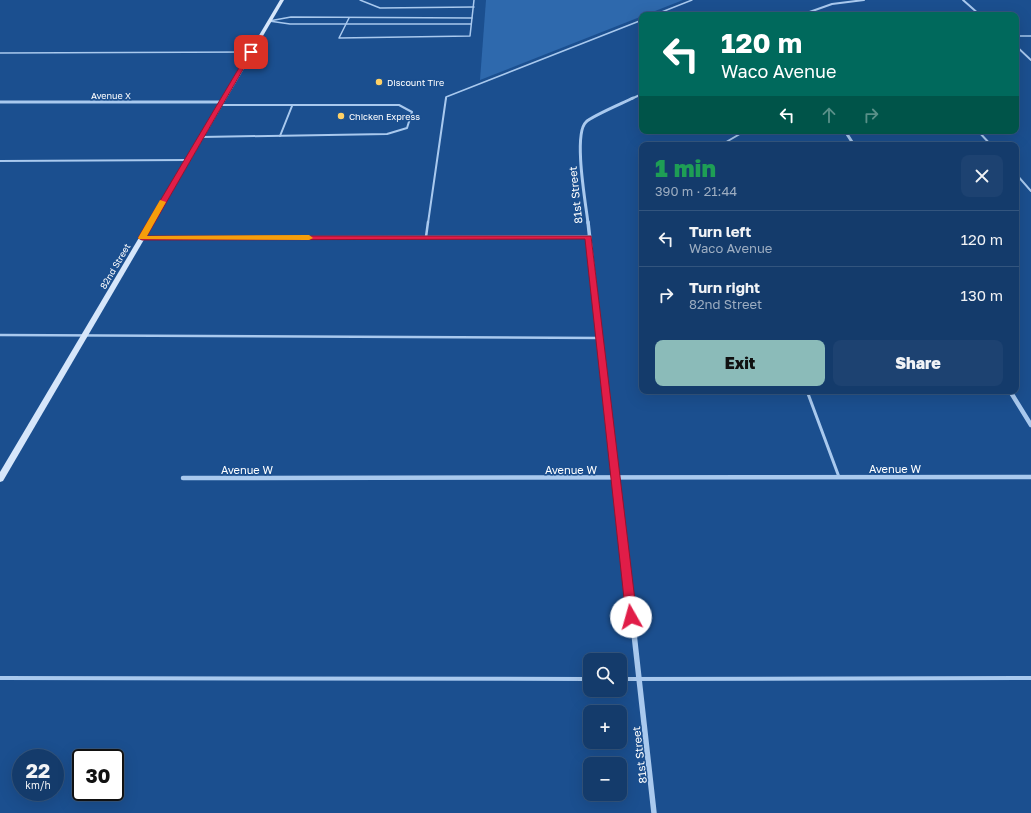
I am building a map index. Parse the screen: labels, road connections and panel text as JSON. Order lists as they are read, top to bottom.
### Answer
{
  "streets": {
    "main road": ["82nd Street"],
    "street": ["Avenue X", "81st Street", "Avenue W"]
  },
  "crossings": [
    ["Avenue X", "82nd Street"],
    ["81st Street", "Avenue W"]
  ],
  "places": ["Discount Tire", "Chicken Express"],
  "page": {
    "turn": ["120 m", "Waco Avenue"],
    "heading": ["1 min", "390 m · 21:44"],
    "list": [
      {
        "name": "Turn left",
        "note": "Waco Avenue",
        "value": "120 m"
      },
      {
        "name": "Turn right",
        "note": "82nd Street",
        "value": "130 m"
      }
    ],
    "buttons": ["Exit", "Share"],
    "map_buttons": ["+", "−"],
    "speed": "22 km/h",
    "limit": "30"
  }
}
